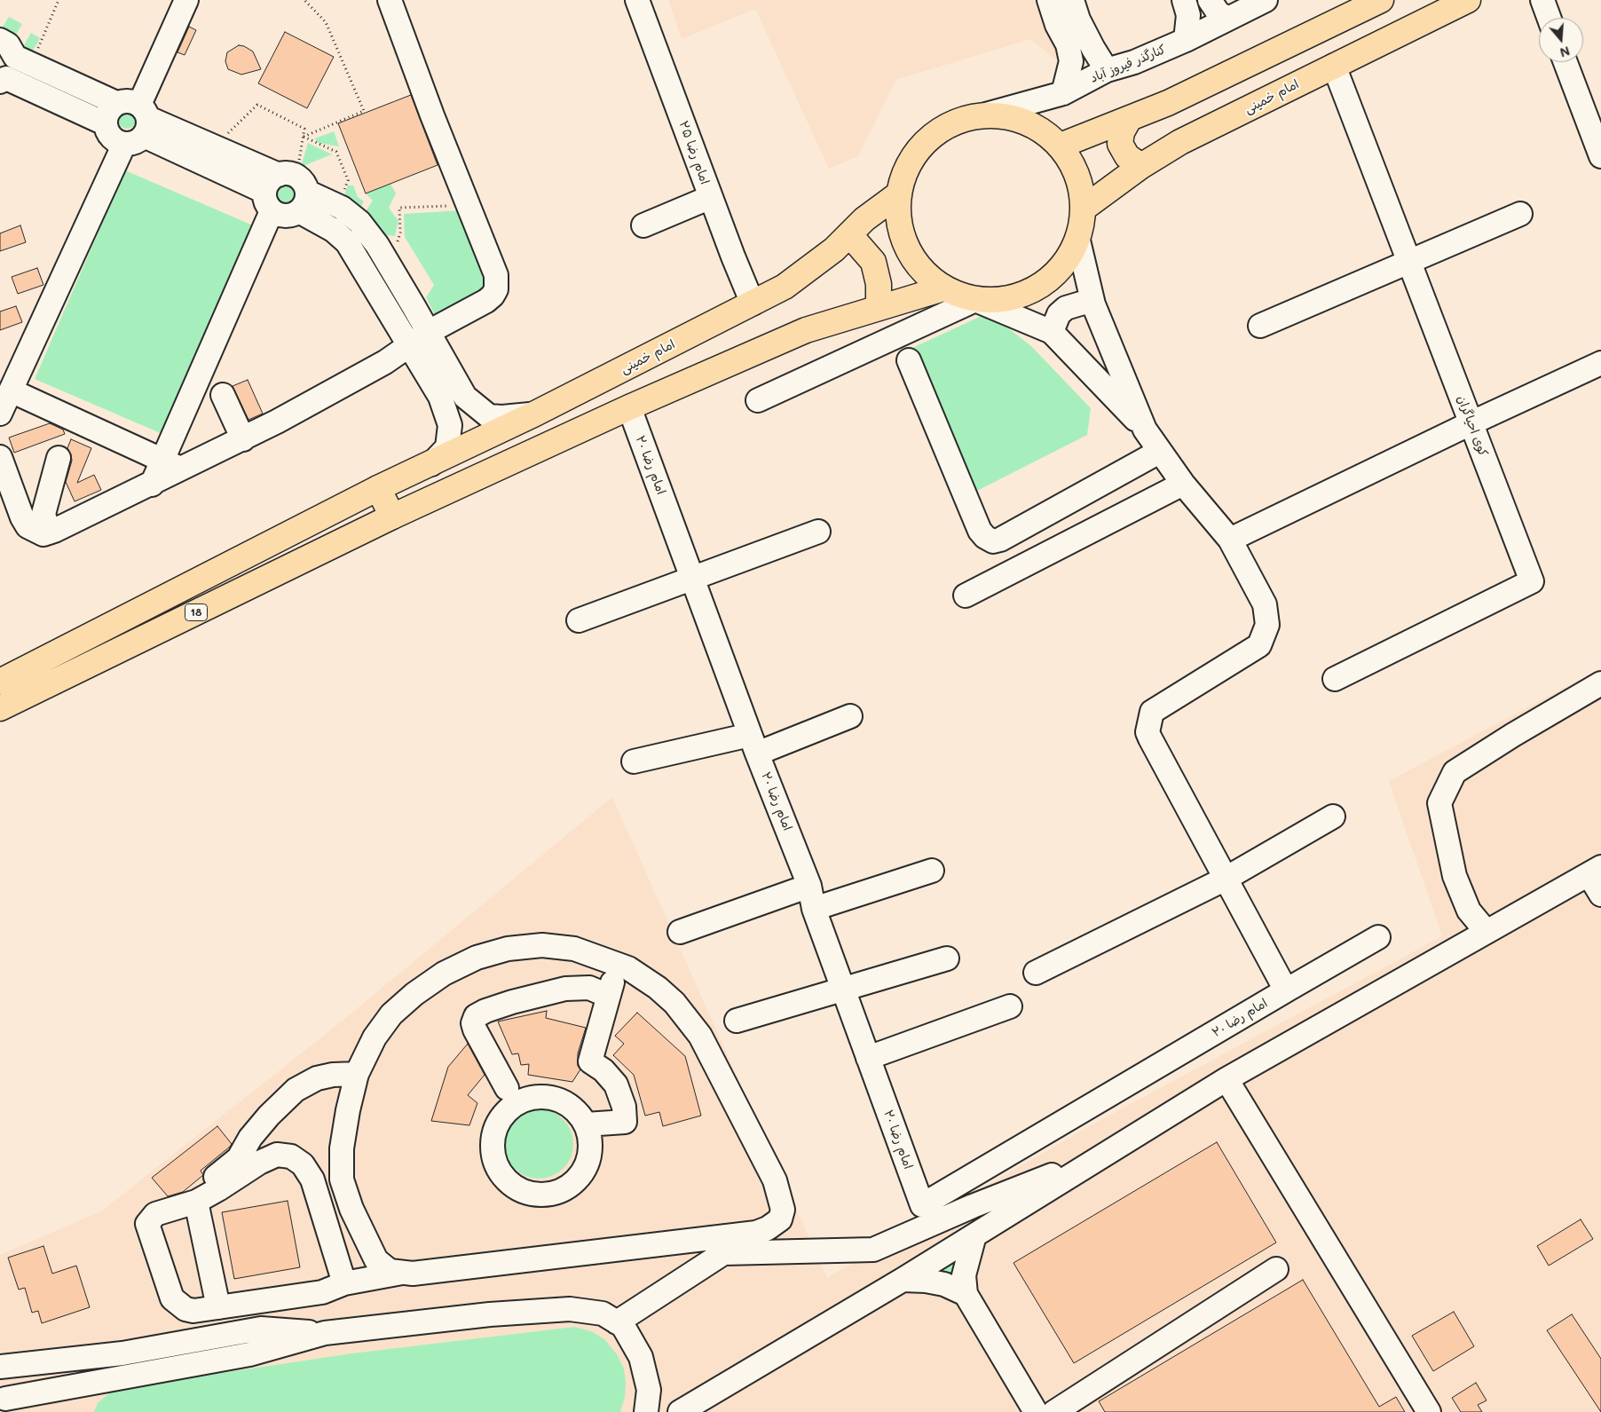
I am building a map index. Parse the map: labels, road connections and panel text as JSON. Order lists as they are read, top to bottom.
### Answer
{
  "streets": {
    "main road": ["امام خمینی", "18"],
    "street": [
      "کنارگذر فیروز آباد",
      "امام رضا ۲۵",
      "کوی احیاگران",
      "امام رضا ۲۰"
    ]
  },
  "crossings": [
    ["امام خمینی", "امام رضا ۲۵"],
    ["امام خمینی", "کوی احیاگران"],
    ["امام خمینی", "18"]
  ],
  "north": "bottom"
}
